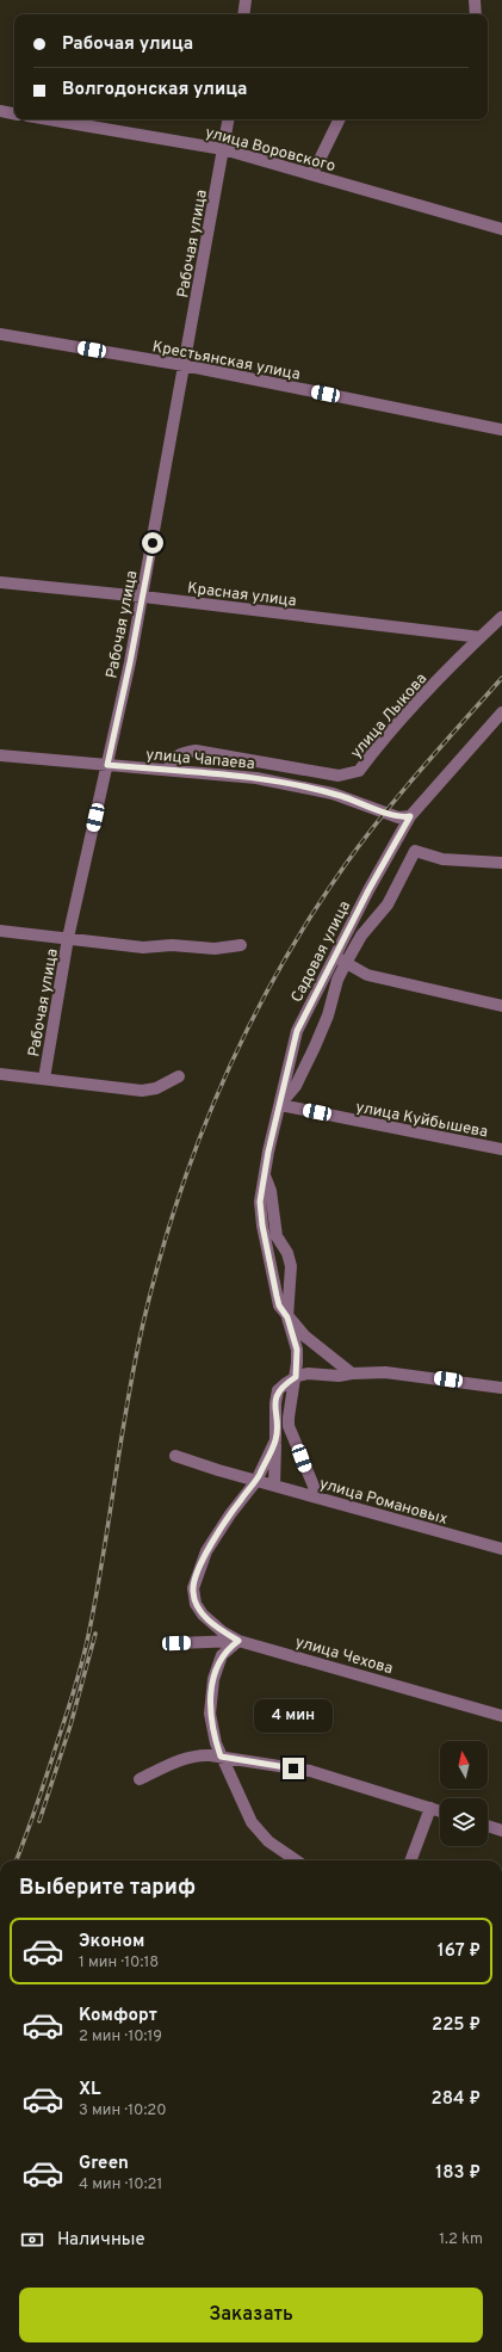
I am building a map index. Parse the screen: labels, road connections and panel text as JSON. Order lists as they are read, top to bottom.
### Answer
{
  "streets": {
    "street": [
      "улица Воровского",
      "Рабочая улица",
      "Крестьянская улица",
      "Красная улица",
      "улица Лыкова",
      "улица Чапаева",
      "Садовая улица",
      "улица Куйбышева",
      "улица Романовых",
      "улица Чехова"
    ]
  },
  "crossings": [
    ["улица Воровского", "Рабочая улица"],
    ["Рабочая улица", "Крестьянская улица"],
    ["Рабочая улица", "Красная улица"],
    ["Рабочая улица", "улица Чапаева"],
    ["Красная улица", "улица Лыкова"],
    ["улица Лыкова", "улица Чапаева"],
    ["улица Чапаева", "Садовая улица"],
    ["Садовая улица", "улица Куйбышева"]
  ],
  "north": "top",
  "page": {
    "banner": ["Рабочая улица", "Волгодонская улица"],
    "bubble": "4 мин",
    "heading": "Выберите тариф",
    "list": [
      {
        "name": "Эконом",
        "note": "1 мин · 10:18",
        "value": "167 ₽"
      },
      {
        "name": "Комфорт",
        "note": "2 мин · 10:19",
        "value": "225 ₽"
      },
      {
        "name": "XL",
        "note": "3 мин · 10:20",
        "value": "284 ₽"
      },
      {
        "name": "Green",
        "note": "4 мин · 10:21",
        "value": "183 ₽"
      }
    ],
    "pay": ["Наличные", "1.2 km"],
    "buttons": "Заказать"
  }
}
